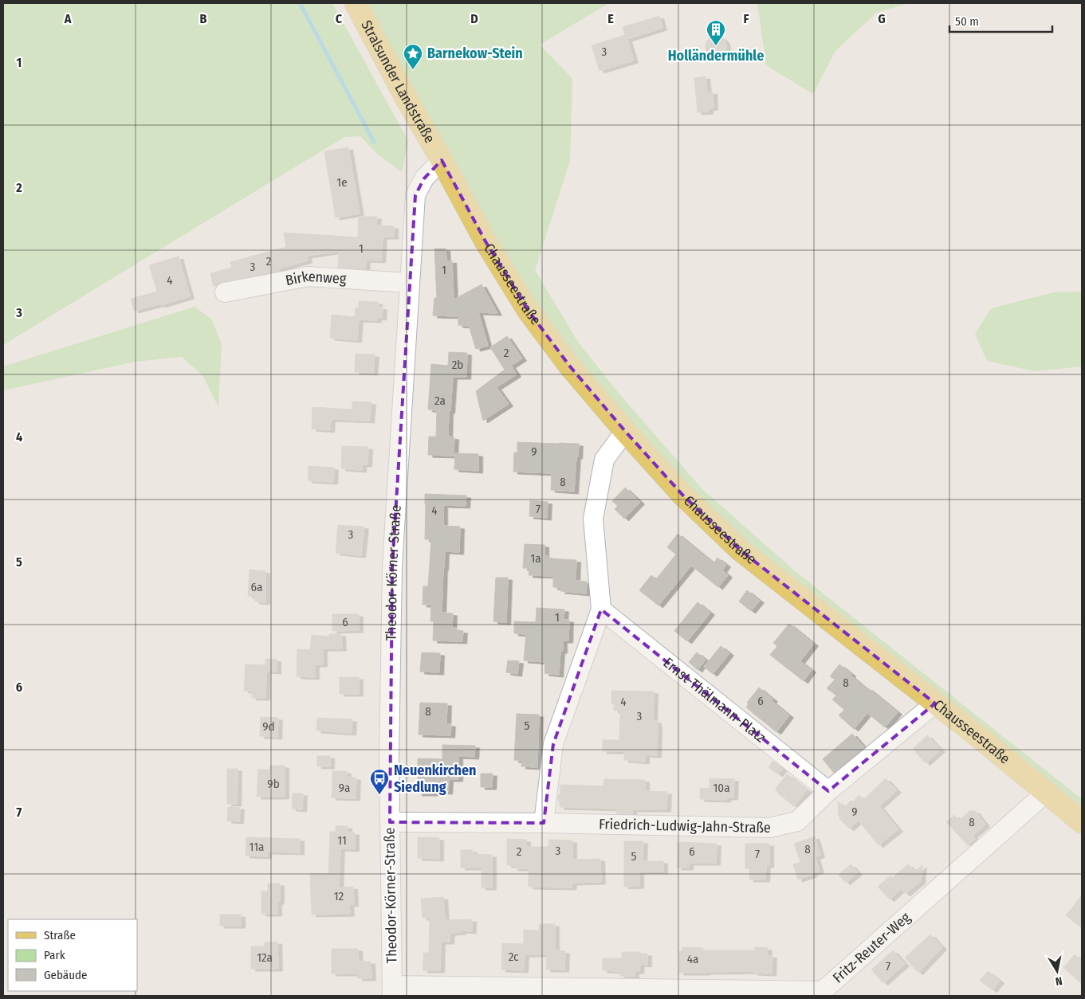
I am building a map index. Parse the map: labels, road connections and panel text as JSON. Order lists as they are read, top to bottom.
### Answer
{
  "streets": {
    "main road": ["Stralsunder Landstraße", "Chausseestraße"],
    "street": [
      "Birkenweg",
      "Theodor-Körner-Straße",
      "Ernst-Thälmann-Platz",
      "Friedrich-Ludwig-Jahn-Straße",
      "Fritz-Reuter-Weg"
    ]
  },
  "crossings": [
    ["Stralsunder Landstraße", "Chausseestraße"],
    ["Stralsunder Landstraße", "Theodor-Körner-Straße"],
    ["Birkenweg", "Theodor-Körner-Straße"],
    ["Chausseestraße", "Theodor-Körner-Straße"],
    ["Chausseestraße", "Friedrich-Ludwig-Jahn-Straße"],
    ["Chausseestraße", "Fritz-Reuter-Weg"],
    ["Theodor-Körner-Straße", "Friedrich-Ludwig-Jahn-Straße"],
    ["Theodor-Körner-Straße", "Fritz-Reuter-Weg"],
    ["Ernst-Thälmann-Platz", "Friedrich-Ludwig-Jahn-Straße"]
  ],
  "places": {
    "building": ["Holländermühle"],
    "place": ["Barnekow-Stein"],
    "bus stop": ["Neuenkirchen Siedlung"]
  },
  "house_numbers": [
    "3",
    "1e",
    "1",
    "2",
    "3",
    "1",
    "4",
    "2",
    "2b",
    "2a",
    "9",
    "8",
    "7",
    "4",
    "3",
    "1a",
    "6a",
    "1",
    "6",
    "8",
    "6",
    "4",
    "8",
    "3",
    "5",
    "9d",
    "9b",
    "9a",
    "10a",
    "9",
    "8",
    "11",
    "11a",
    "8",
    "3",
    "2",
    "6",
    "7",
    "5",
    "12",
    "2c",
    "12a",
    "4a",
    "7"
  ],
  "legend": ["Straße", "Park", "Gebäude"],
  "scale_bar": "50 m",
  "north": "bottom",
  "grid": {
    "columns": [
      "A",
      "B",
      "C",
      "D",
      "E",
      "F",
      "G"
    ],
    "rows": [
      "1",
      "2",
      "3",
      "4",
      "5",
      "6",
      "7"
    ]
  }
}
